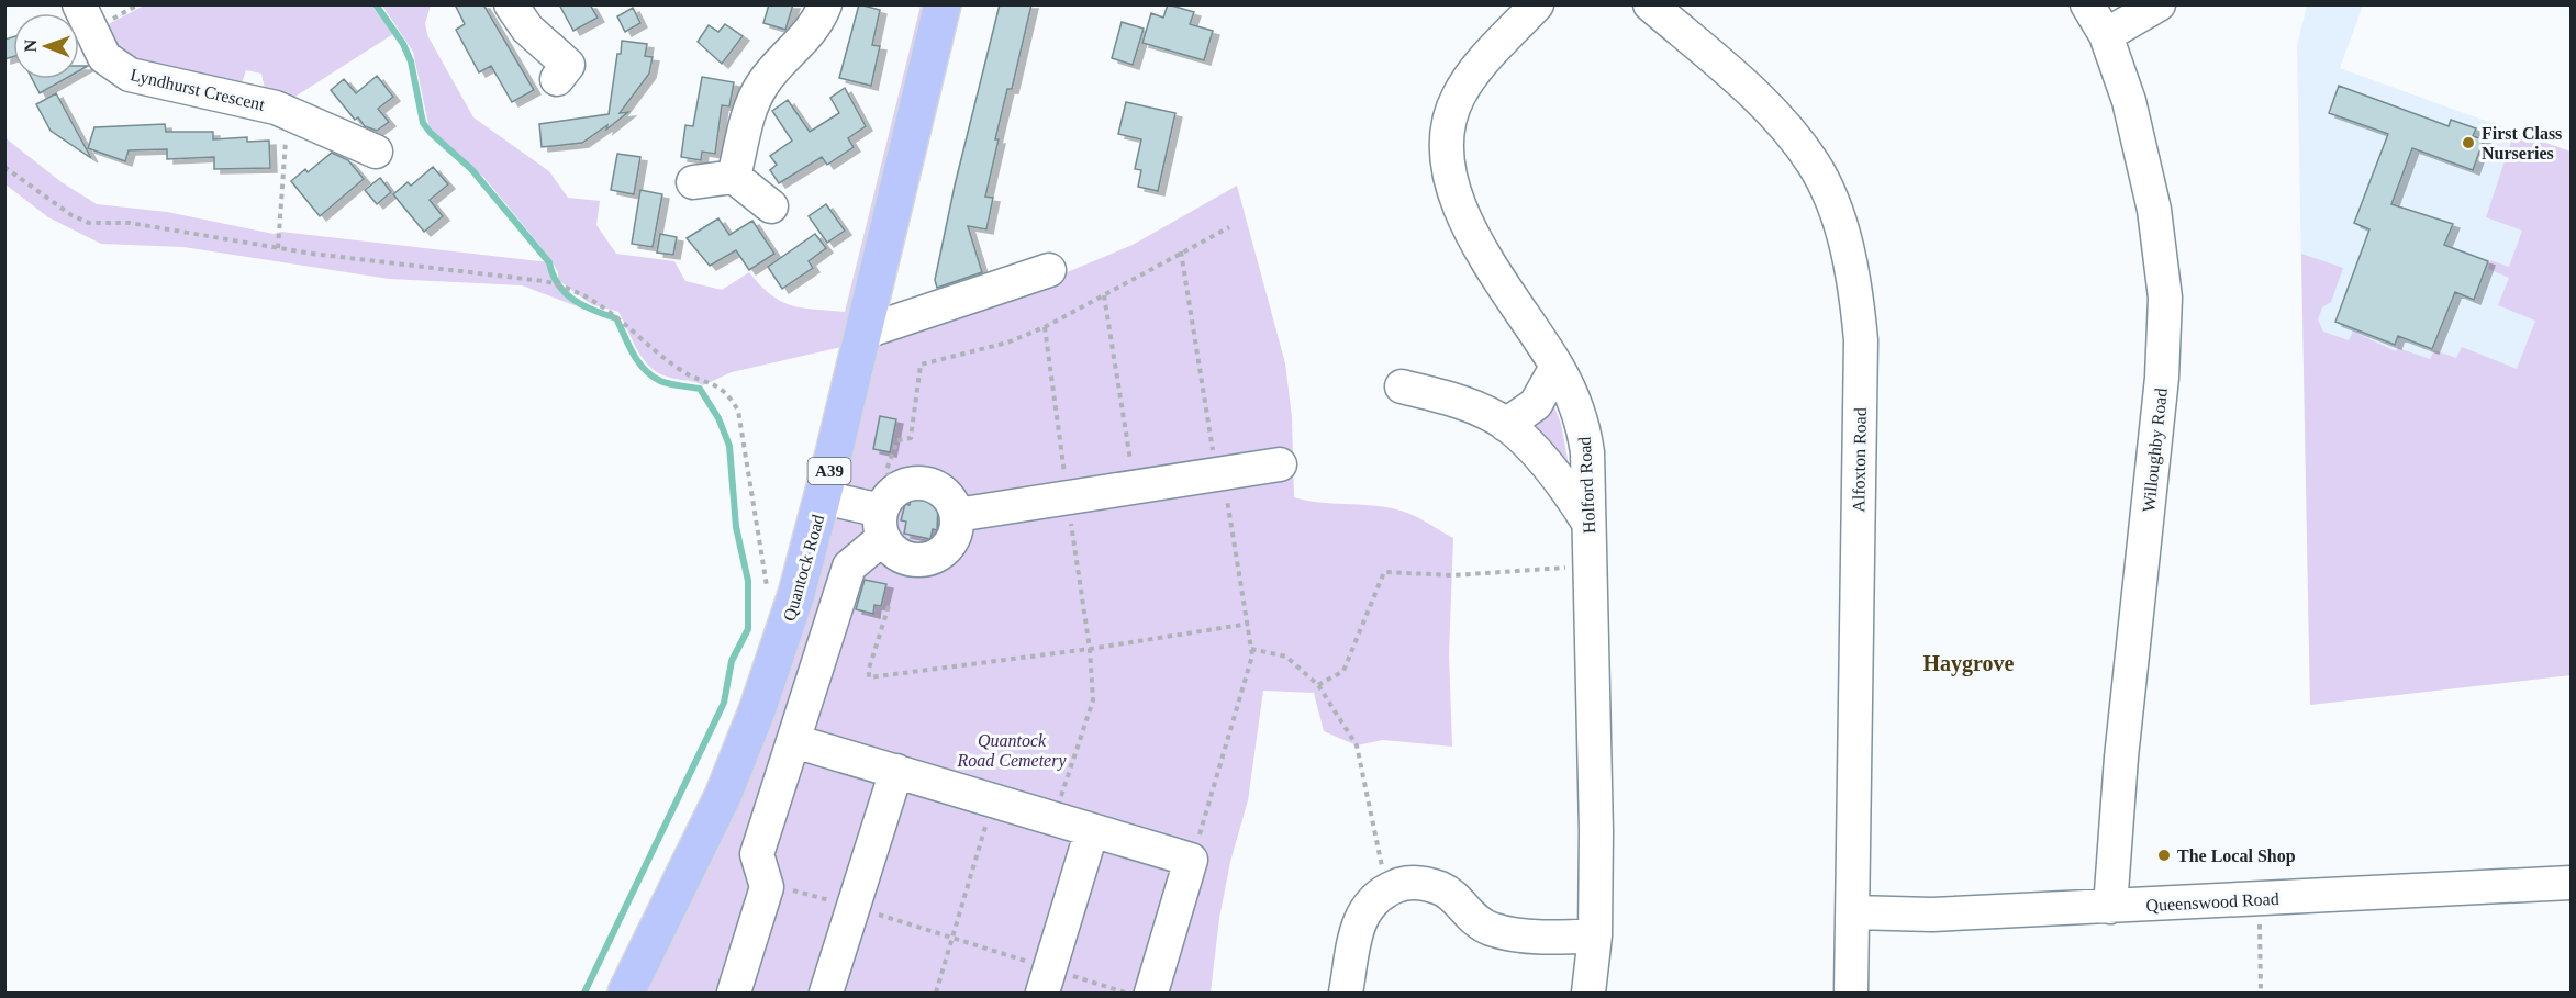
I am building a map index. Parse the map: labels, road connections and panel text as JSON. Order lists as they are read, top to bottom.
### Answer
{
  "streets": {
    "main road": ["A39", "Quantock Road"],
    "street": [
      "Lyndhurst Crescent",
      "Willoughby Road",
      "Alfoxton Road",
      "Holford Road",
      "Queenswood Road"
    ]
  },
  "crossings": [
    ["Willoughby Road", "Queenswood Road"],
    ["Alfoxton Road", "Queenswood Road"]
  ],
  "districts": ["Haygrove"],
  "parks": ["Quantock Road Cemetery"],
  "places": ["First Class Nurseries", "The Local Shop"],
  "north": "left"
}
